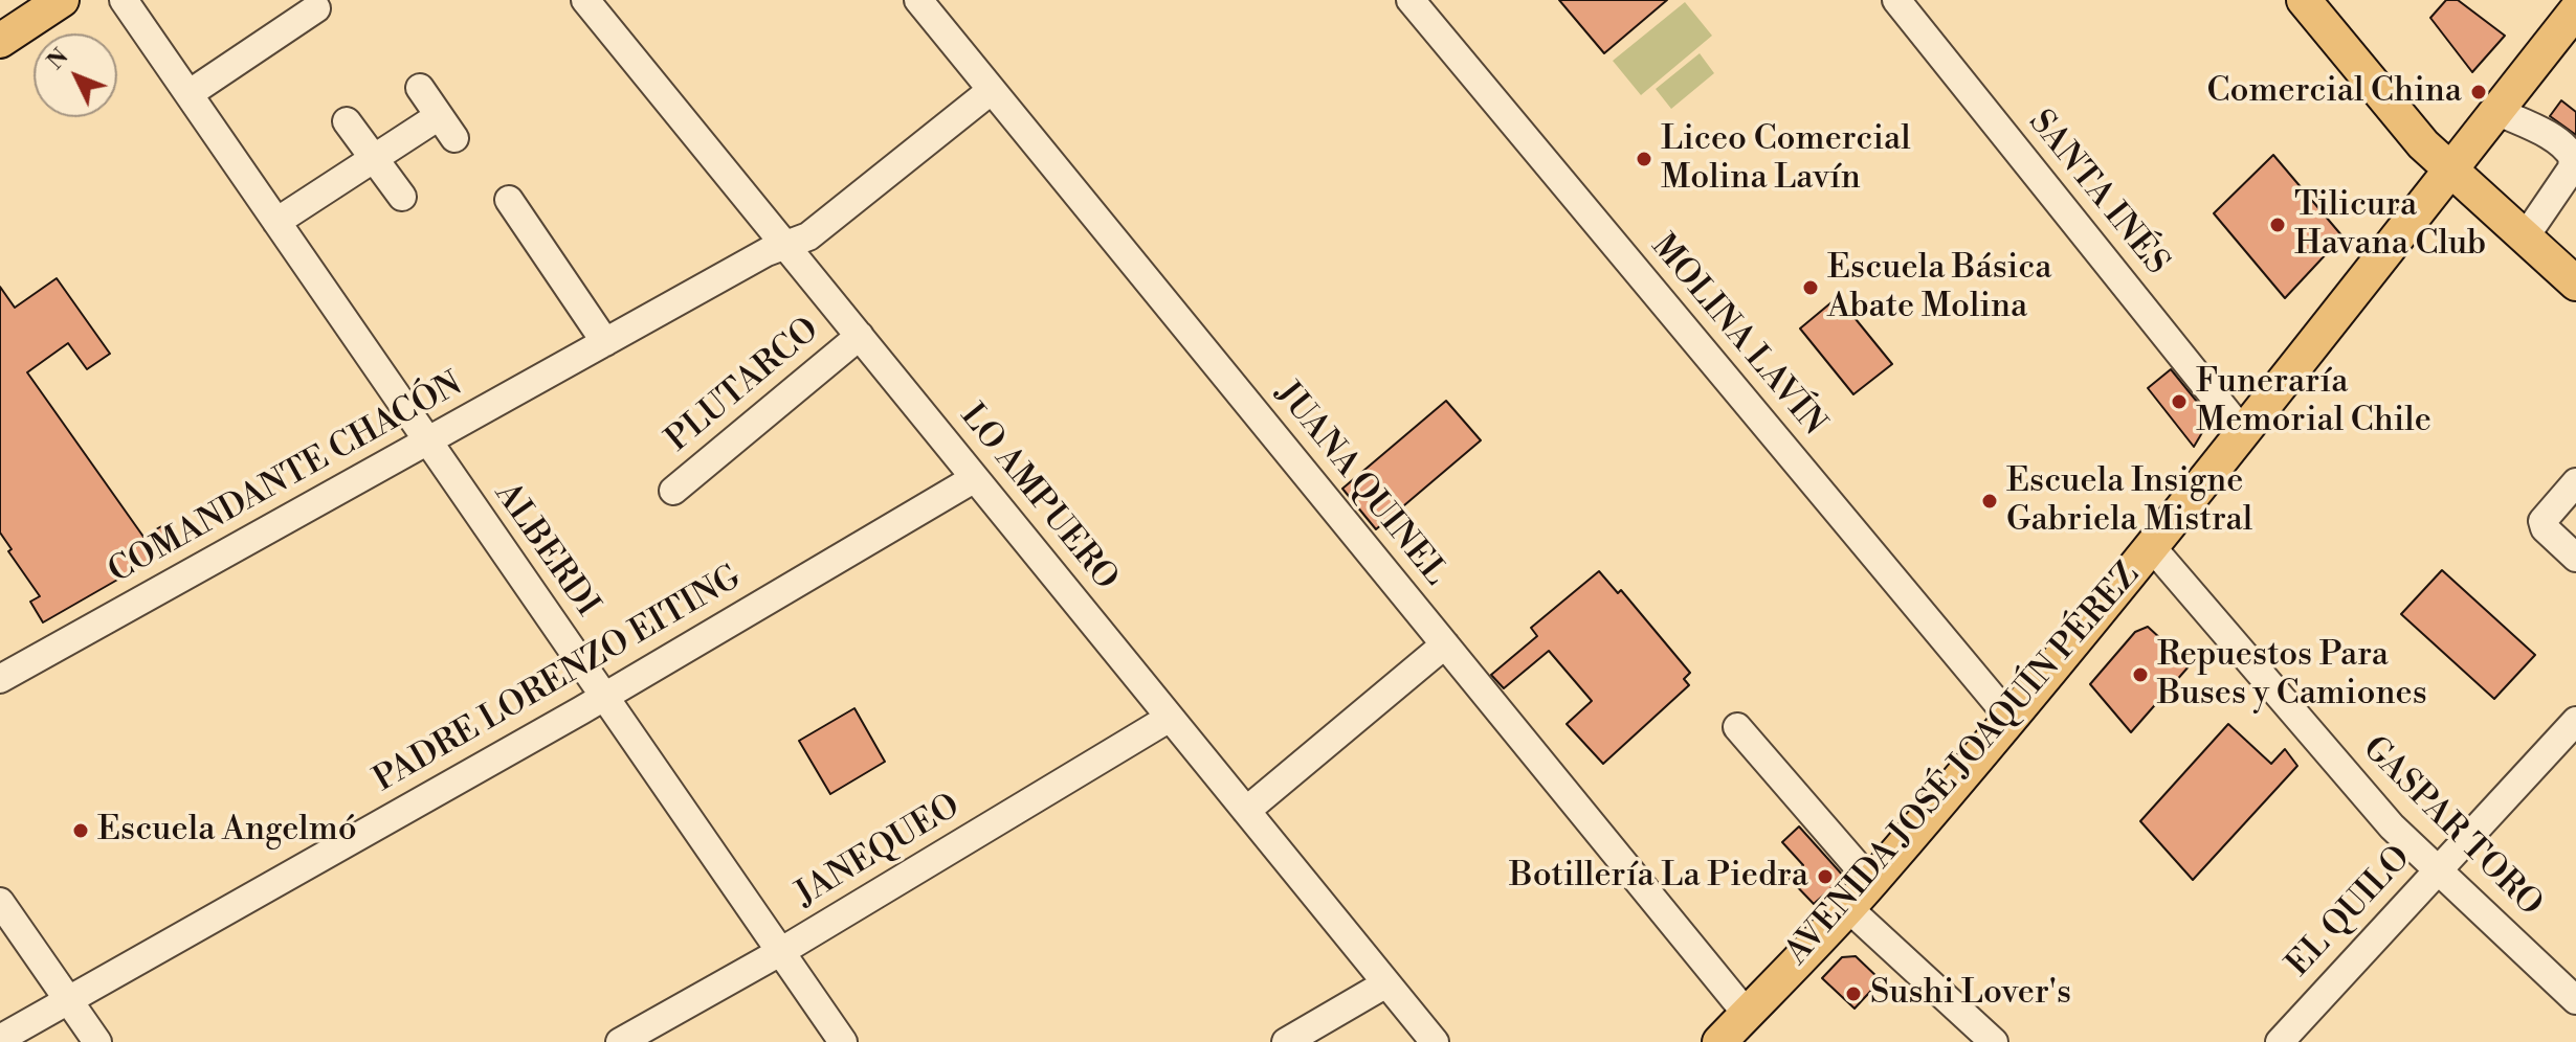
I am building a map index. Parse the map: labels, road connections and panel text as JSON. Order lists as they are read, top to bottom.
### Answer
{
  "streets": {
    "main road": ["AVENIDA JOSÉ JOAQUÍN PÉREZ"],
    "street": [
      "SANTA INÉS",
      "MOLINA LAVÍN",
      "PLUTARCO",
      "COMANDANTE CHACÓN",
      "JUANA QUINEL",
      "LO AMPUERO",
      "ALBERDI",
      "PADRE LORENZO EITING",
      "GASPAR TORO",
      "JANEQUEO",
      "EL QUILO"
    ]
  },
  "crossings": [
    ["SANTA INÉS", "AVENIDA JOSÉ JOAQUÍN PÉREZ"],
    ["MOLINA LAVÍN", "AVENIDA JOSÉ JOAQUÍN PÉREZ"],
    ["PLUTARCO", "LO AMPUERO"],
    ["COMANDANTE CHACÓN", "JUANA QUINEL"],
    ["COMANDANTE CHACÓN", "LO AMPUERO"],
    ["COMANDANTE CHACÓN", "ALBERDI"],
    ["JUANA QUINEL", "AVENIDA JOSÉ JOAQUÍN PÉREZ"],
    ["LO AMPUERO", "PADRE LORENZO EITING"],
    ["LO AMPUERO", "JANEQUEO"],
    ["ALBERDI", "PADRE LORENZO EITING"],
    ["ALBERDI", "JANEQUEO"],
    ["AVENIDA JOSÉ JOAQUÍN PÉREZ", "GASPAR TORO"],
    ["GASPAR TORO", "EL QUILO"]
  ],
  "places": [
    "Comercial China",
    "Liceo Comercial Molina Lavín",
    "Tilicura Havana Club",
    "Escuela Básica Abate Molina",
    "Funeraría Memorial Chile",
    "Escuela Insigne Gabriela Mistral",
    "Repuestos Para Buses y Camiones",
    "Escuela Angelmó",
    "Botillería La Piedra",
    "Sushi Lover's"
  ],
  "north": "top left"
}
